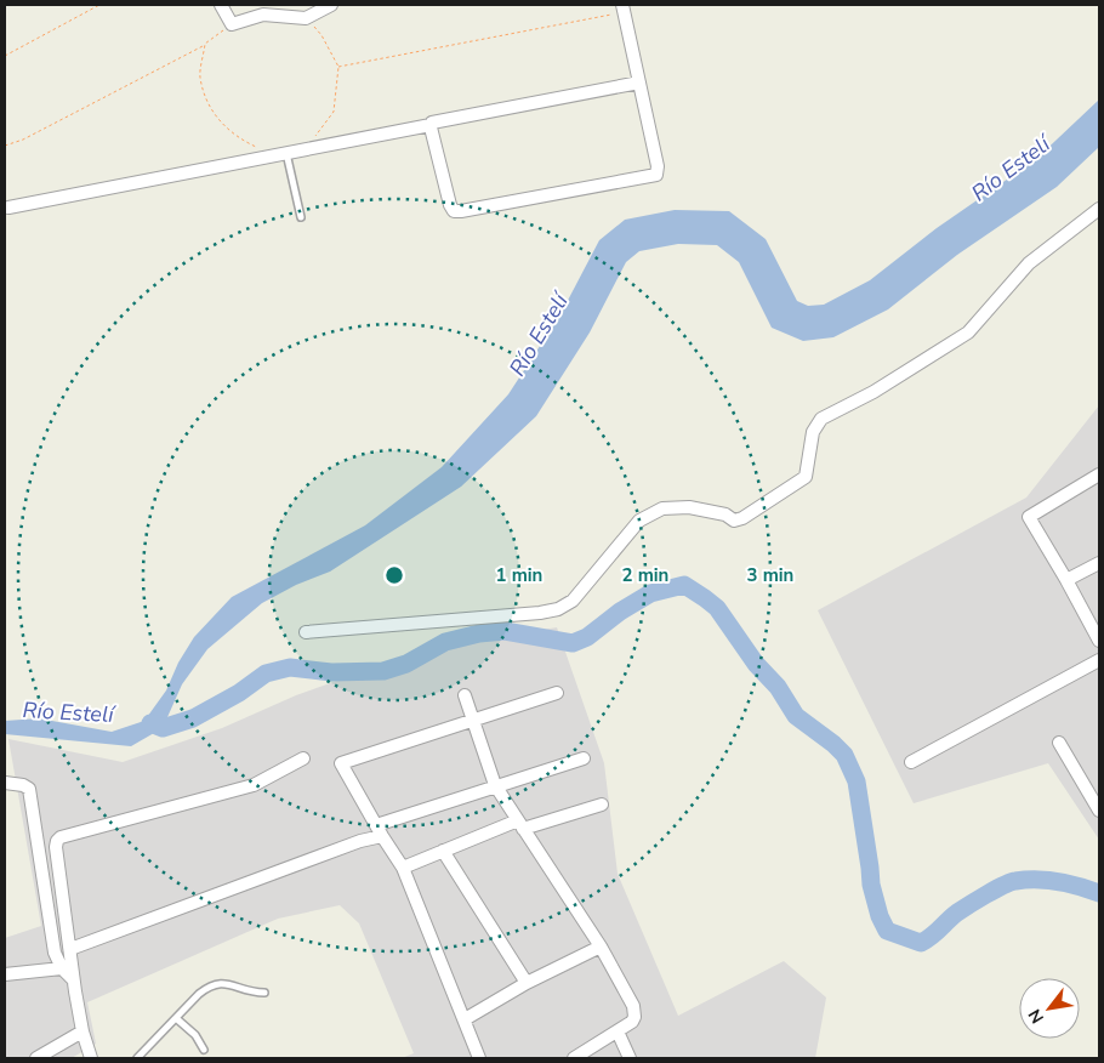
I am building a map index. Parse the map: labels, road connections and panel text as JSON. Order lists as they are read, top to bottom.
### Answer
{
  "water": ["Río Estelí"],
  "north": "bottom left",
  "rings": ["1 min", "2 min", "3 min"]
}
